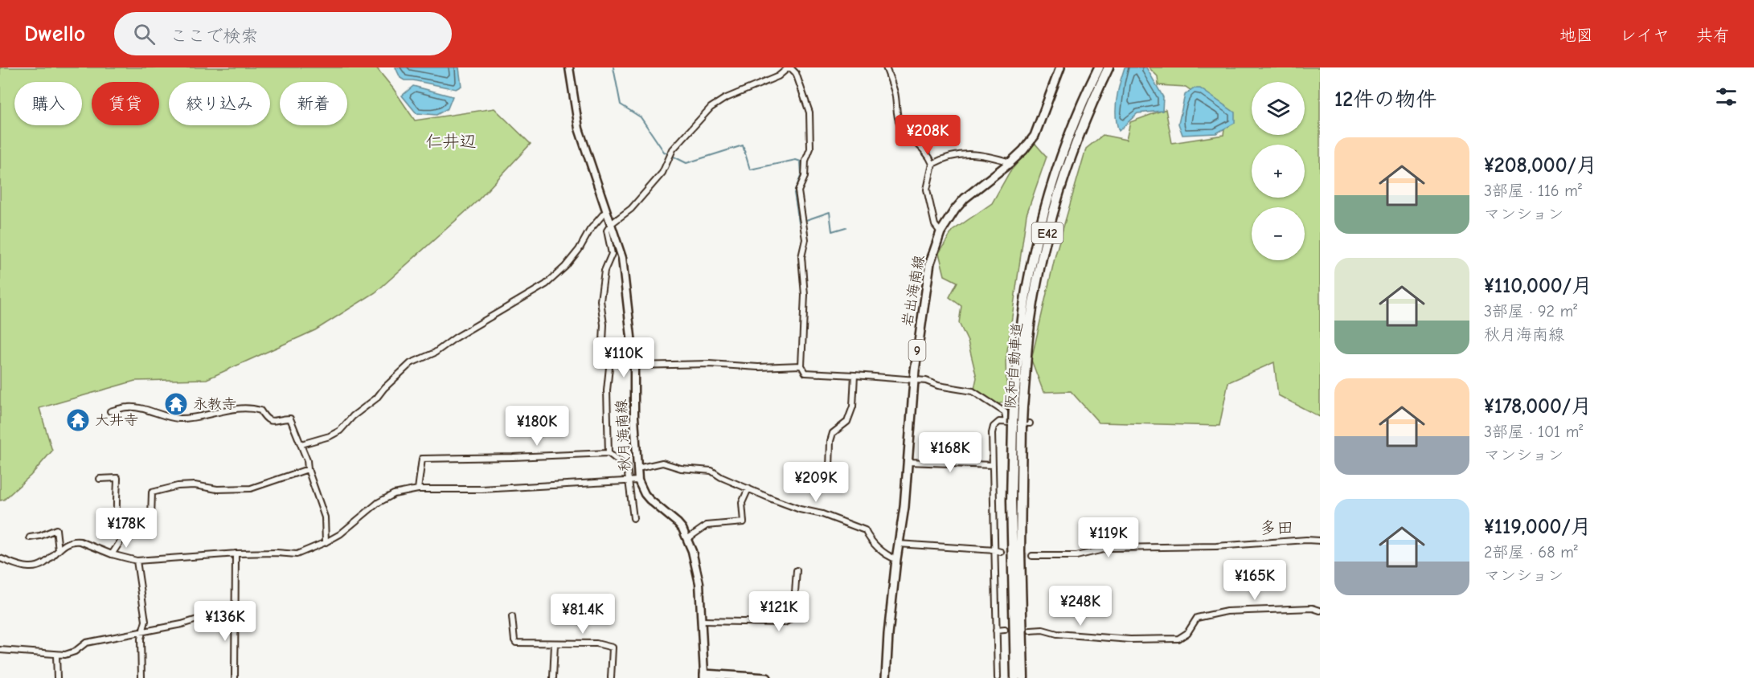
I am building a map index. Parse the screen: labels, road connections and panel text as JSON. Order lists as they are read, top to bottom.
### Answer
{
  "streets": {
    "highway": ["E42", "阪和自動車道"],
    "main road": ["岩出海南線", "9", "秋月海南線"]
  },
  "districts": ["仁井辺", "多田"],
  "places": {
    "temple": ["永教寺", "大井寺"]
  },
  "page": {
    "header": "Dwello",
    "search": "ここで検索",
    "nav": ["地図", "レイヤ", "共有"],
    "heading": "12件の物件",
    "map_buttons": ["+", "−"],
    "chip": [
      "購入",
      "賃貸",
      "絞り込み",
      "新着"
    ],
    "price": [
      "¥208K",
      "¥110K",
      "¥180K",
      "¥168K",
      "¥209K",
      "¥178K",
      "¥119K",
      "¥165K",
      "¥248K",
      "¥121K",
      "¥81.4K",
      "¥136K"
    ],
    "list": [
      {
        "name": "¥208,000/月",
        "note": "3部屋 · 116 m² · マンション"
      },
      {
        "name": "¥110,000/月",
        "note": "3部屋 · 92 m² · 秋月海南線"
      },
      {
        "name": "¥178,000/月",
        "note": "3部屋 · 101 m² · マンション"
      },
      {
        "name": "¥119,000/月",
        "note": "2部屋 · 68 m² · マンション"
      }
    ]
  }
}
